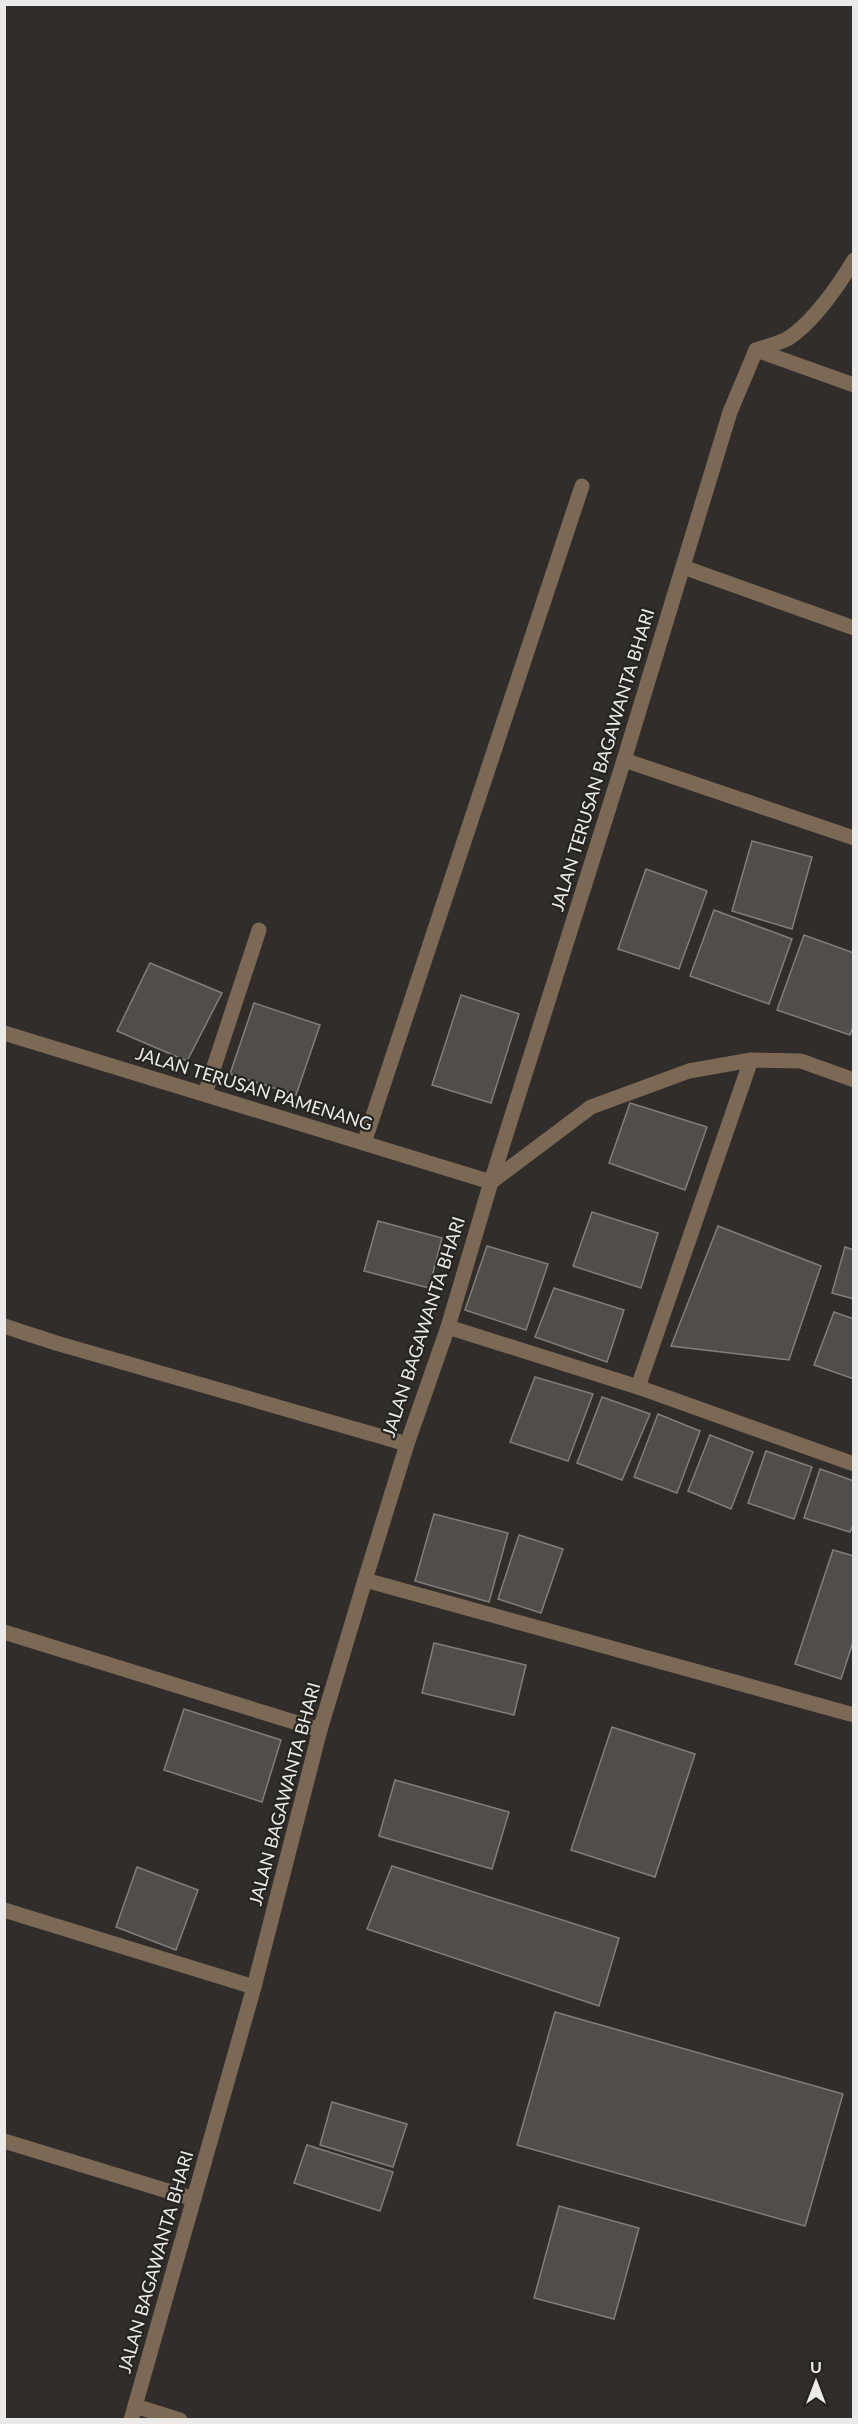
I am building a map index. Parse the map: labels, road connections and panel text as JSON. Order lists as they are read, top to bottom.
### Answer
{
  "streets": {
    "street": ["JALAN TERUSAN BAGAWANTA BHARI", "JALAN TERUSAN PAMENANG", "JALAN BAGAWANTA BHARI"]
  },
  "crossings": [
    ["JALAN TERUSAN BAGAWANTA BHARI", "JALAN TERUSAN PAMENANG"],
    ["JALAN TERUSAN BAGAWANTA BHARI", "JALAN BAGAWANTA BHARI"],
    ["JALAN TERUSAN PAMENANG", "JALAN BAGAWANTA BHARI"]
  ],
  "north": "top"
}
